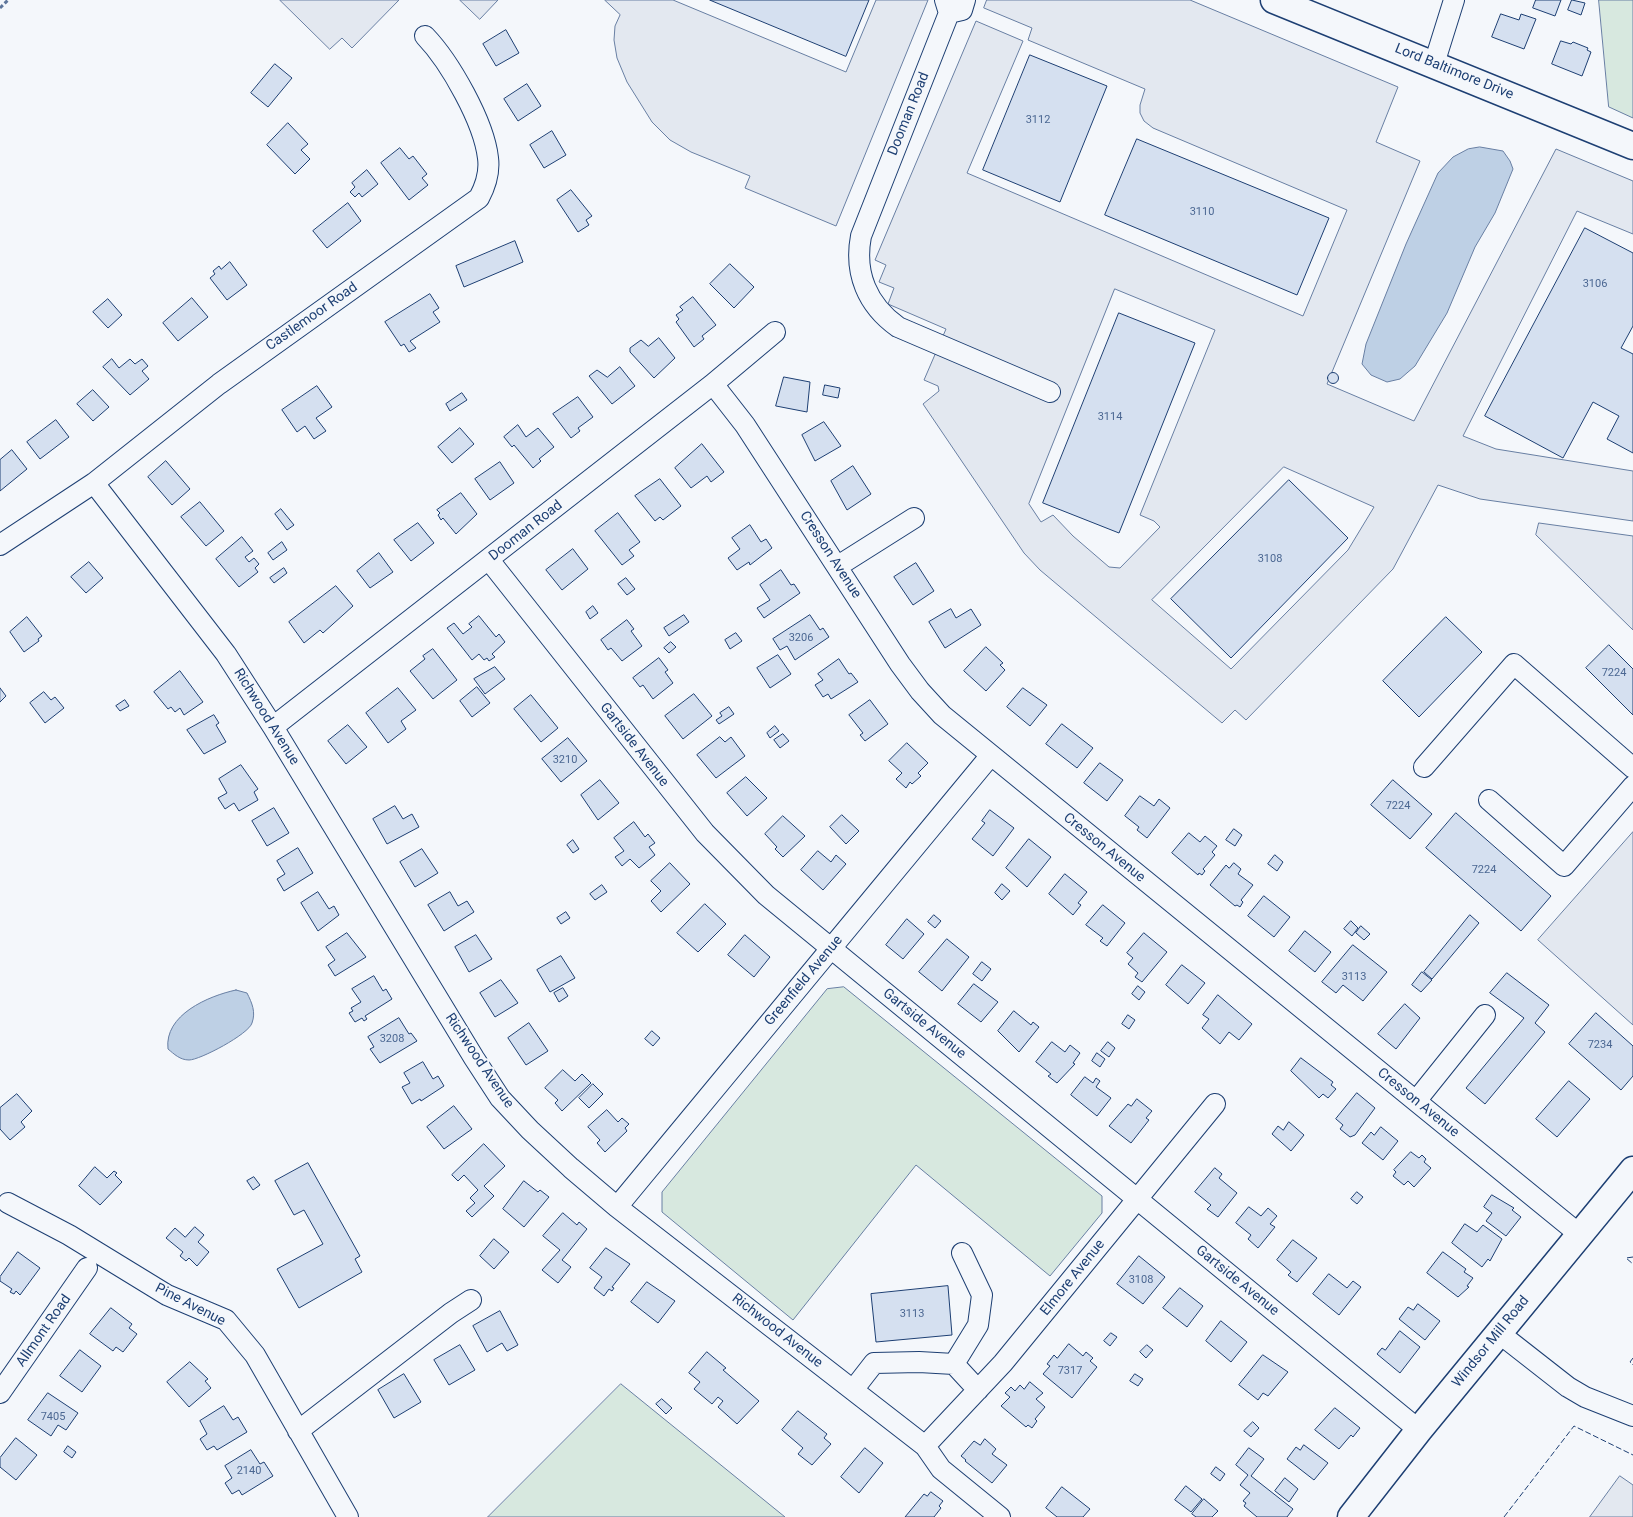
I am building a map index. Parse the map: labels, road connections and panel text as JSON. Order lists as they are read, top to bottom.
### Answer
{
  "streets": {
    "main road": ["Lord Baltimore Drive", "Windsor Mill Road"],
    "street": [
      "Dooman Road",
      "Castlemoor Road",
      "Cresson Avenue",
      "Richwood Avenue",
      "Gartside Avenue",
      "Greenfield Avenue",
      "Elmore Avenue",
      "Pine Avenue",
      "Allmont Road"
    ]
  },
  "crossings": [
    ["Dooman Road", "Cresson Avenue"],
    ["Dooman Road", "Richwood Avenue"],
    ["Dooman Road", "Gartside Avenue"],
    ["Castlemoor Road", "Richwood Avenue"],
    ["Cresson Avenue", "Greenfield Avenue"],
    ["Cresson Avenue", "Windsor Mill Road"],
    ["Richwood Avenue", "Greenfield Avenue"],
    ["Richwood Avenue", "Elmore Avenue"],
    ["Gartside Avenue", "Greenfield Avenue"],
    ["Gartside Avenue", "Elmore Avenue"],
    ["Gartside Avenue", "Windsor Mill Road"]
  ],
  "house_numbers": [
    "3112",
    "3110",
    "3106",
    "3114",
    "3108",
    "3206",
    "7224",
    "3210",
    "7224",
    "7224",
    "3113",
    "3208",
    "7234",
    "3108",
    "3113",
    "7317",
    "7405",
    "2140"
  ]
}
